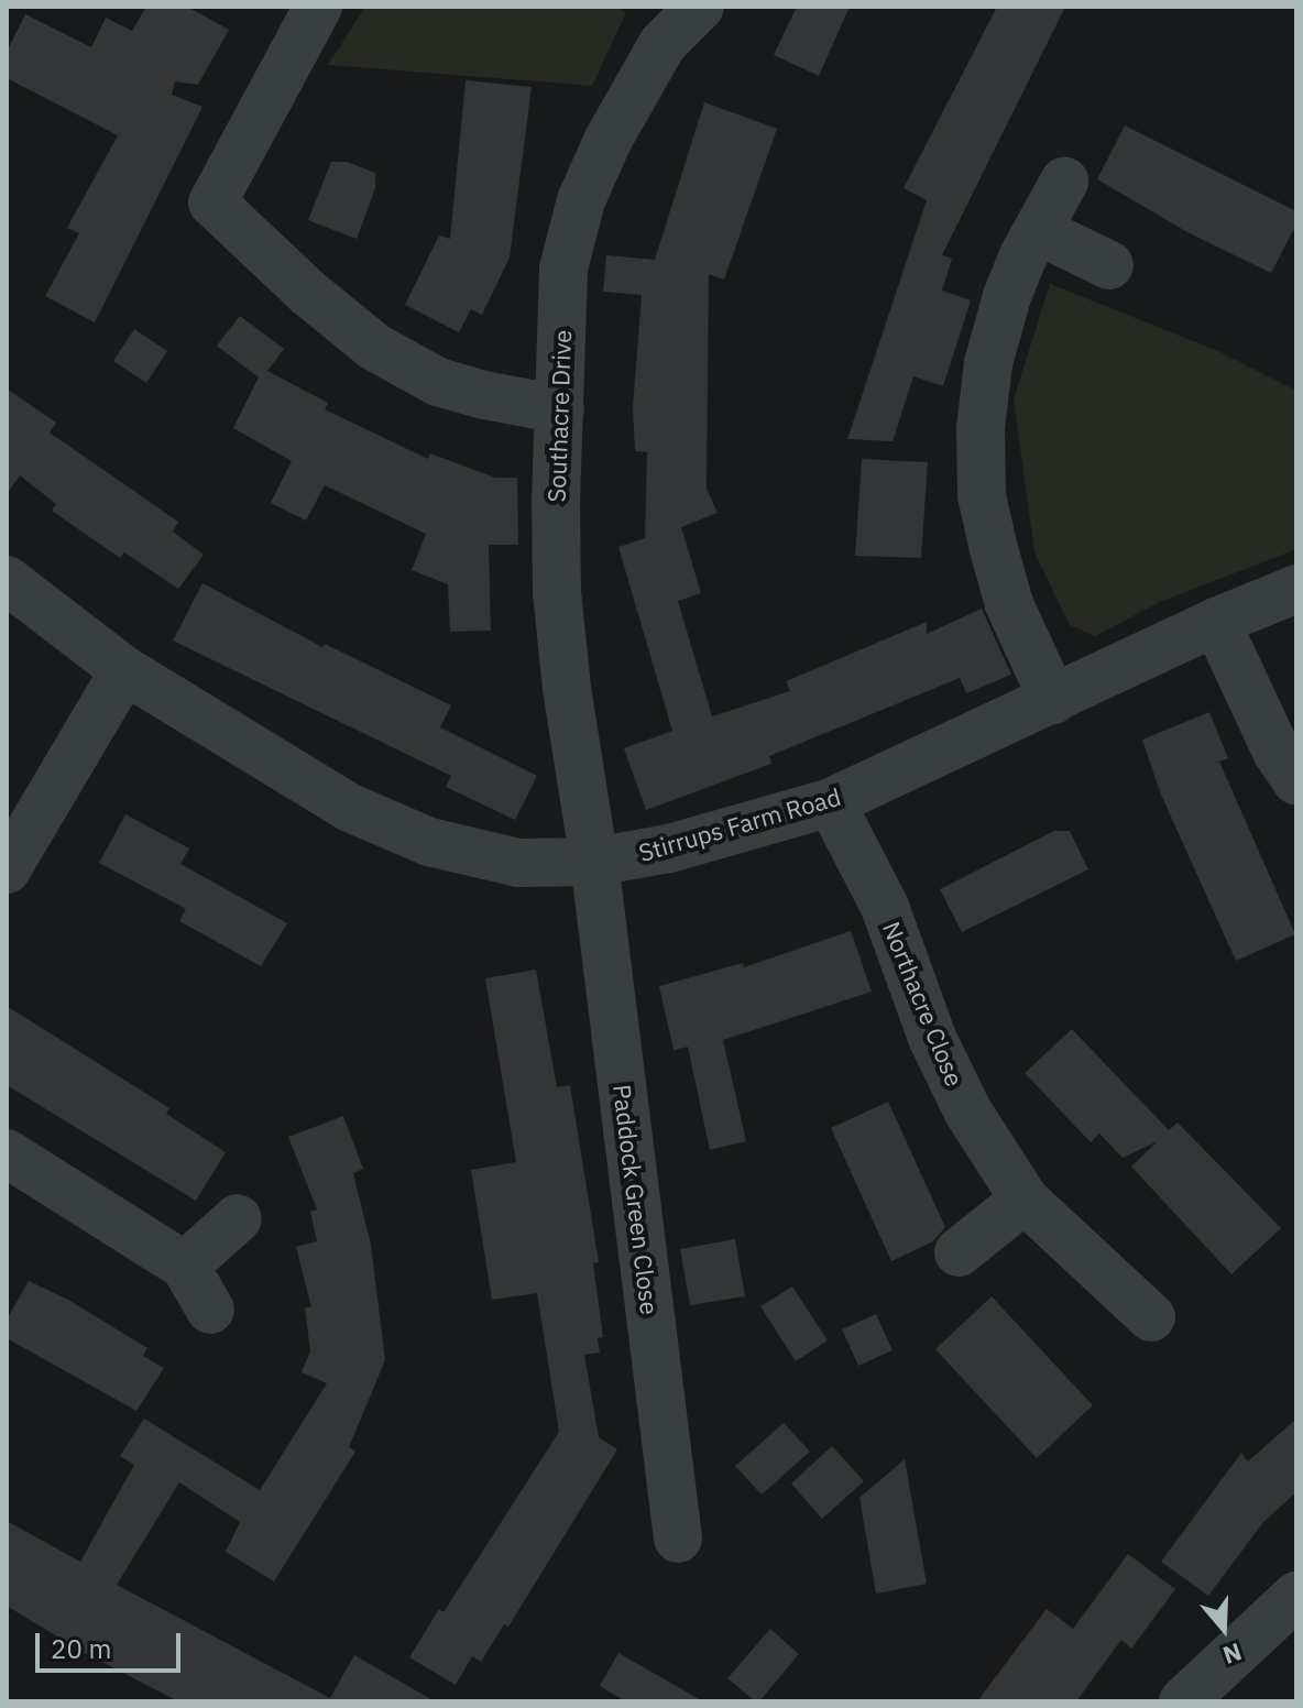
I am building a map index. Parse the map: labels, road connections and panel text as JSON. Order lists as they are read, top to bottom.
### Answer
{
  "streets": {
    "street": [
      "Southacre Drive",
      "Stirrups Farm Road",
      "Northacre Close",
      "Paddock Green Close"
    ]
  },
  "crossings": [
    ["Southacre Drive", "Stirrups Farm Road"],
    ["Southacre Drive", "Paddock Green Close"],
    ["Stirrups Farm Road", "Northacre Close"],
    ["Stirrups Farm Road", "Paddock Green Close"]
  ],
  "scale_bar": "20 m",
  "north": "bottom"
}
